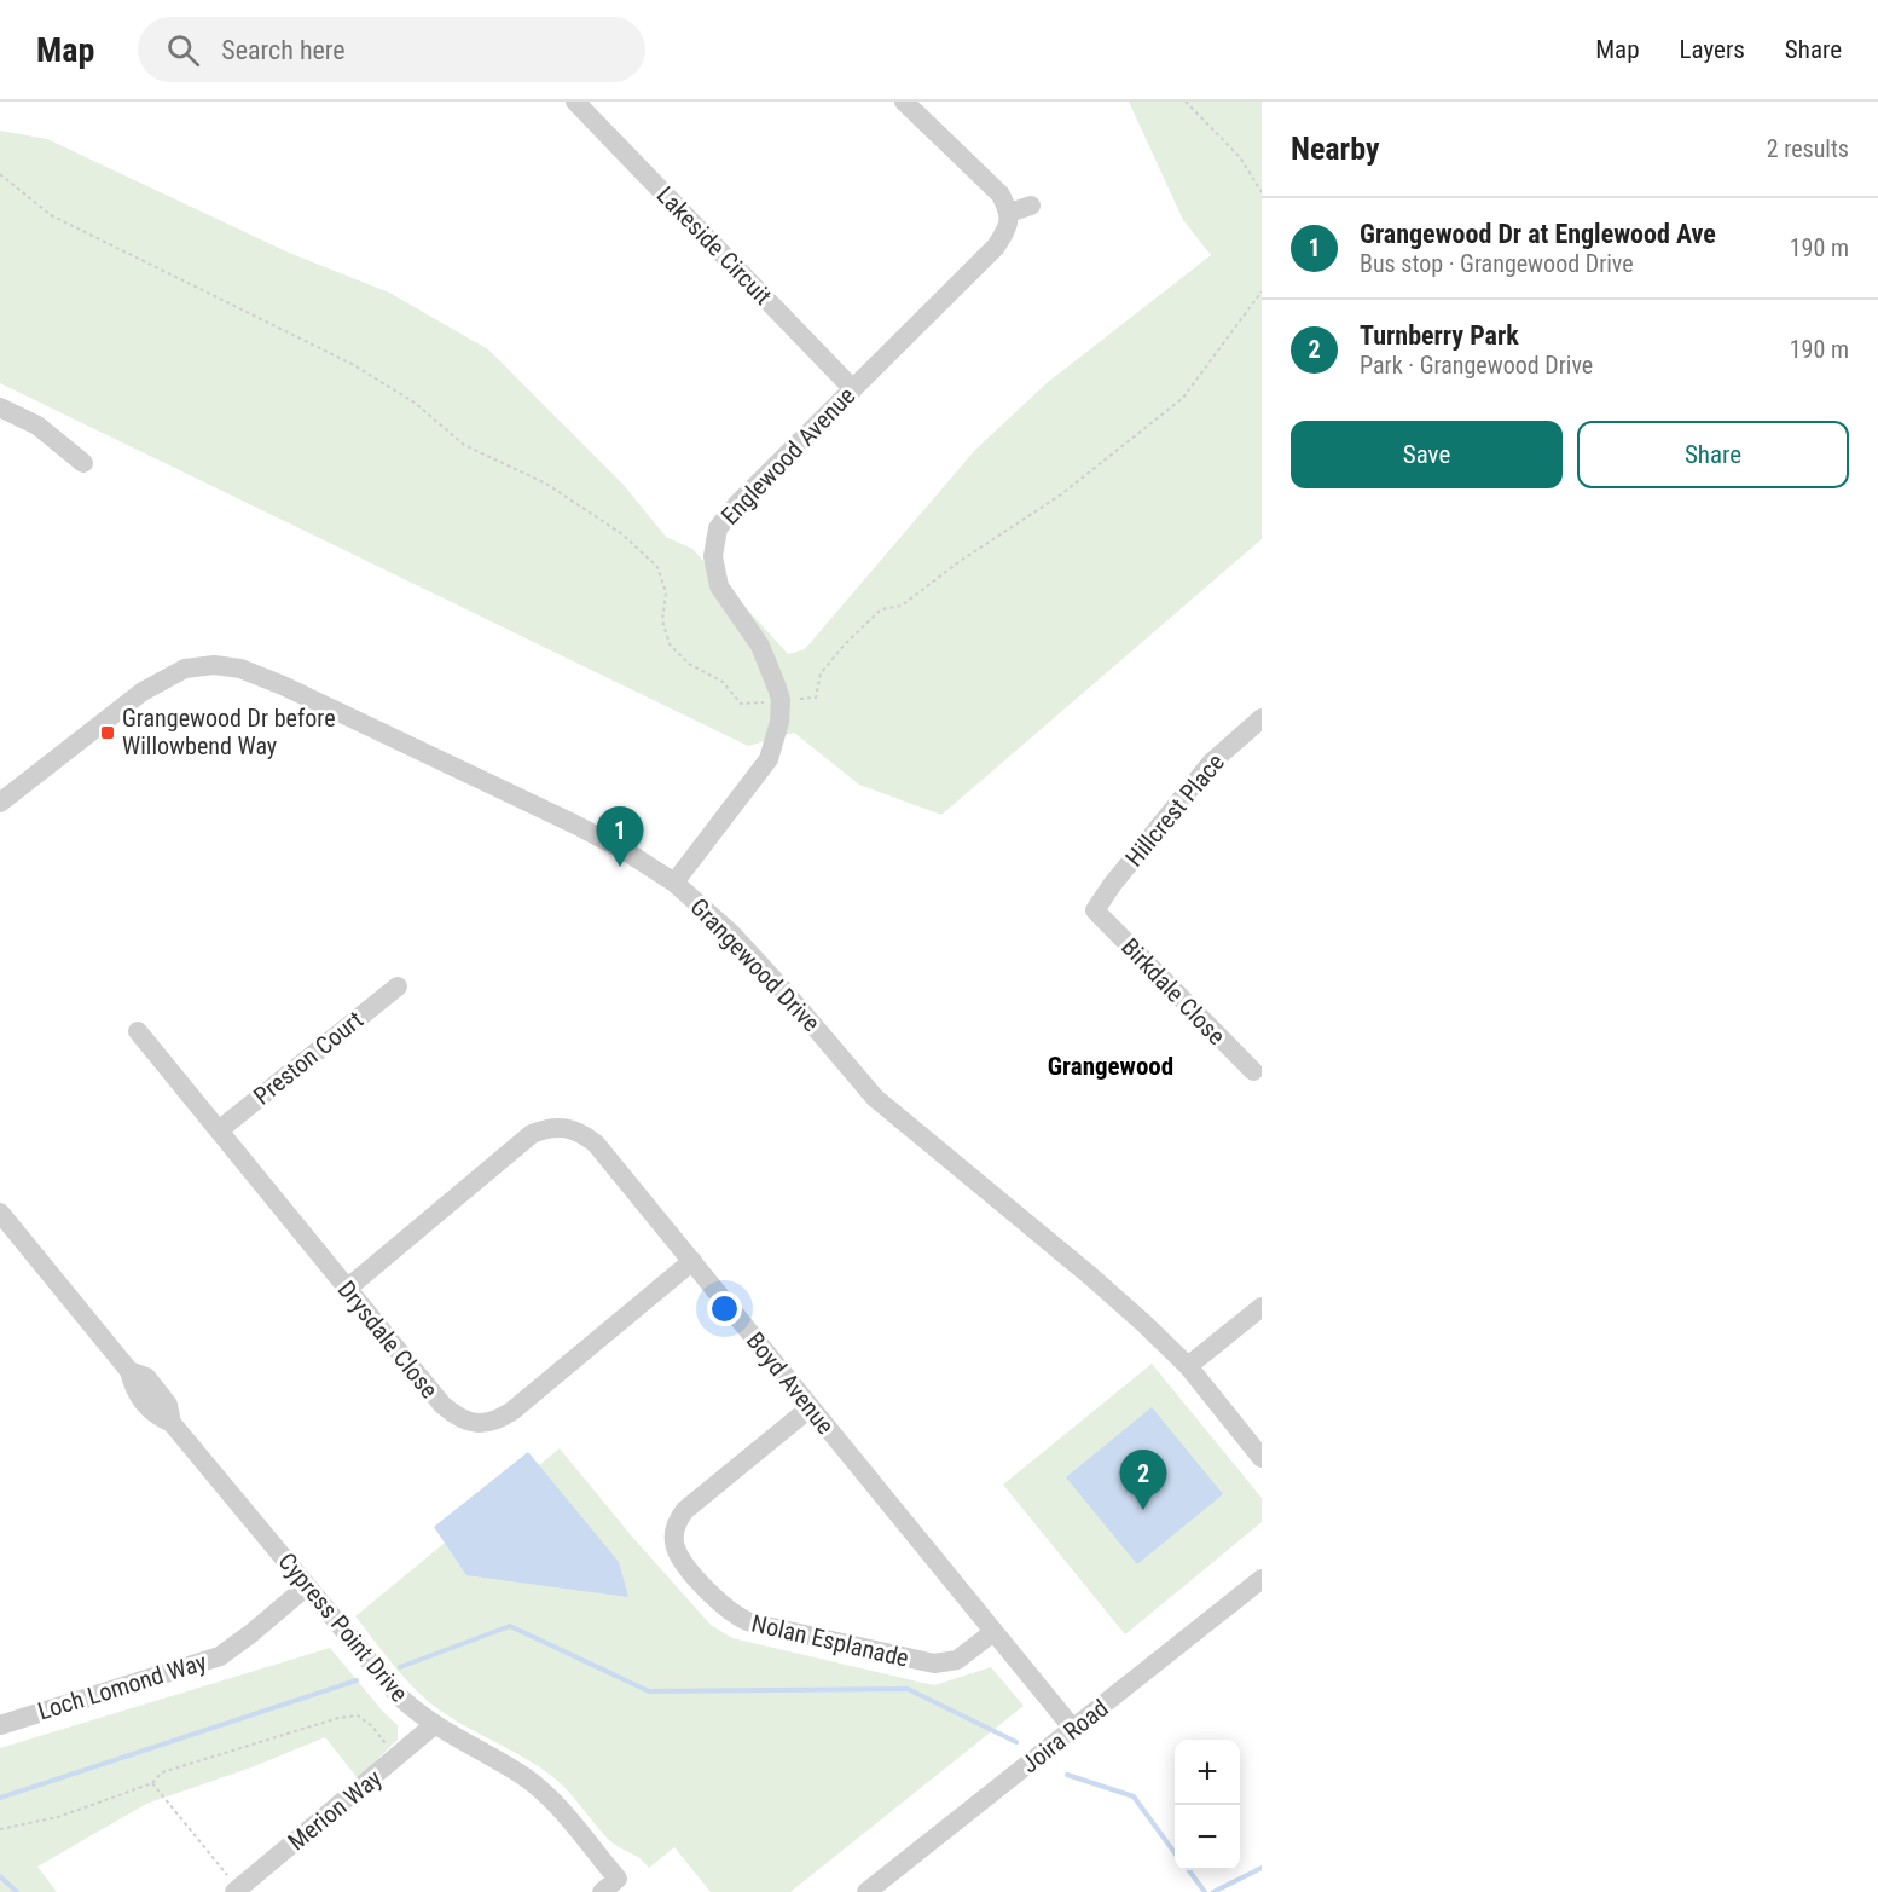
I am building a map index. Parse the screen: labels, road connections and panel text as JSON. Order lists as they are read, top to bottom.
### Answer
{
  "streets": {
    "street": [
      "Lakeside Circuit",
      "Englewood Avenue",
      "Hillcrest Place",
      "Grangewood Drive",
      "Birkdale Close",
      "Preston Court",
      "Drysdale Close",
      "Boyd Avenue",
      "Cypress Point Drive",
      "Nolan Esplanade",
      "Loch Lomond Way",
      "Joira Road",
      "Merion Way"
    ]
  },
  "crossings": [
    ["Lakeside Circuit", "Englewood Avenue"],
    ["Englewood Avenue", "Grangewood Drive"],
    ["Hillcrest Place", "Birkdale Close"],
    ["Preston Court", "Drysdale Close"],
    ["Drysdale Close", "Boyd Avenue"],
    ["Boyd Avenue", "Nolan Esplanade"],
    ["Boyd Avenue", "Joira Road"],
    ["Cypress Point Drive", "Loch Lomond Way"],
    ["Cypress Point Drive", "Merion Way"]
  ],
  "districts": ["Grangewood"],
  "places": {
    "transit": ["Grangewood Dr before Willowbend Way"]
  },
  "page": {
    "header": "Map",
    "search": "Search here",
    "nav": ["Map", "Layers", "Share"],
    "heading": ["Nearby", "2 results"],
    "list": [
      {
        "mark": "1",
        "name": "Grangewood Dr at Englewood Ave",
        "note": "Bus stop · Grangewood Drive",
        "value": "190 m"
      },
      {
        "mark": "2",
        "name": "Turnberry Park",
        "note": "Park · Grangewood Drive",
        "value": "190 m"
      }
    ],
    "buttons": ["Save", "Share"],
    "pins": ["1", "2"],
    "map_buttons": ["+", "−"]
  }
}
